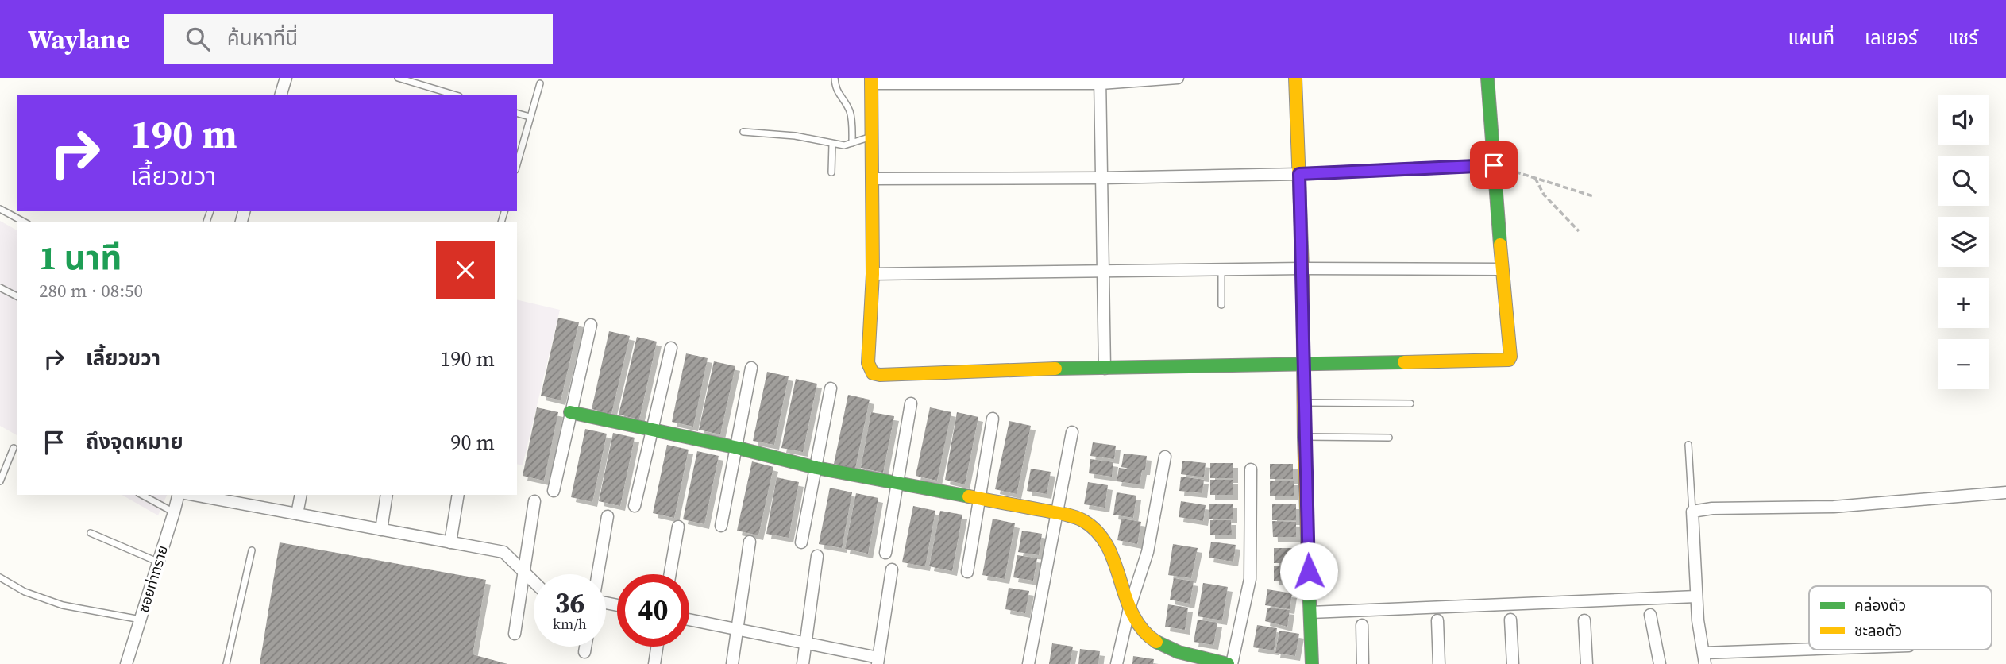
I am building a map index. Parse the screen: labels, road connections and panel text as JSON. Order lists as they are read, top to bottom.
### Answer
{
  "streets": {
    "street": ["ซอยท่าทราย"]
  },
  "legend": ["คล่องตัว", "ชะลอตัว"],
  "page": {
    "header": "Waylane",
    "search": "ค้นหาที่นี่",
    "nav": ["แผนที่", "เลเยอร์", "แชร์"],
    "map_buttons": ["+", "−"],
    "turn": ["190 m", "เลี้ยวขวา"],
    "heading": ["1 นาที", "280 m · 08:50"],
    "list": [
      {
        "name": "เลี้ยวขวา",
        "value": "190 m"
      },
      {
        "name": "ถึงจุดหมาย",
        "value": "90 m"
      }
    ],
    "speed": "36 km/h",
    "limit": "40"
  }
}
